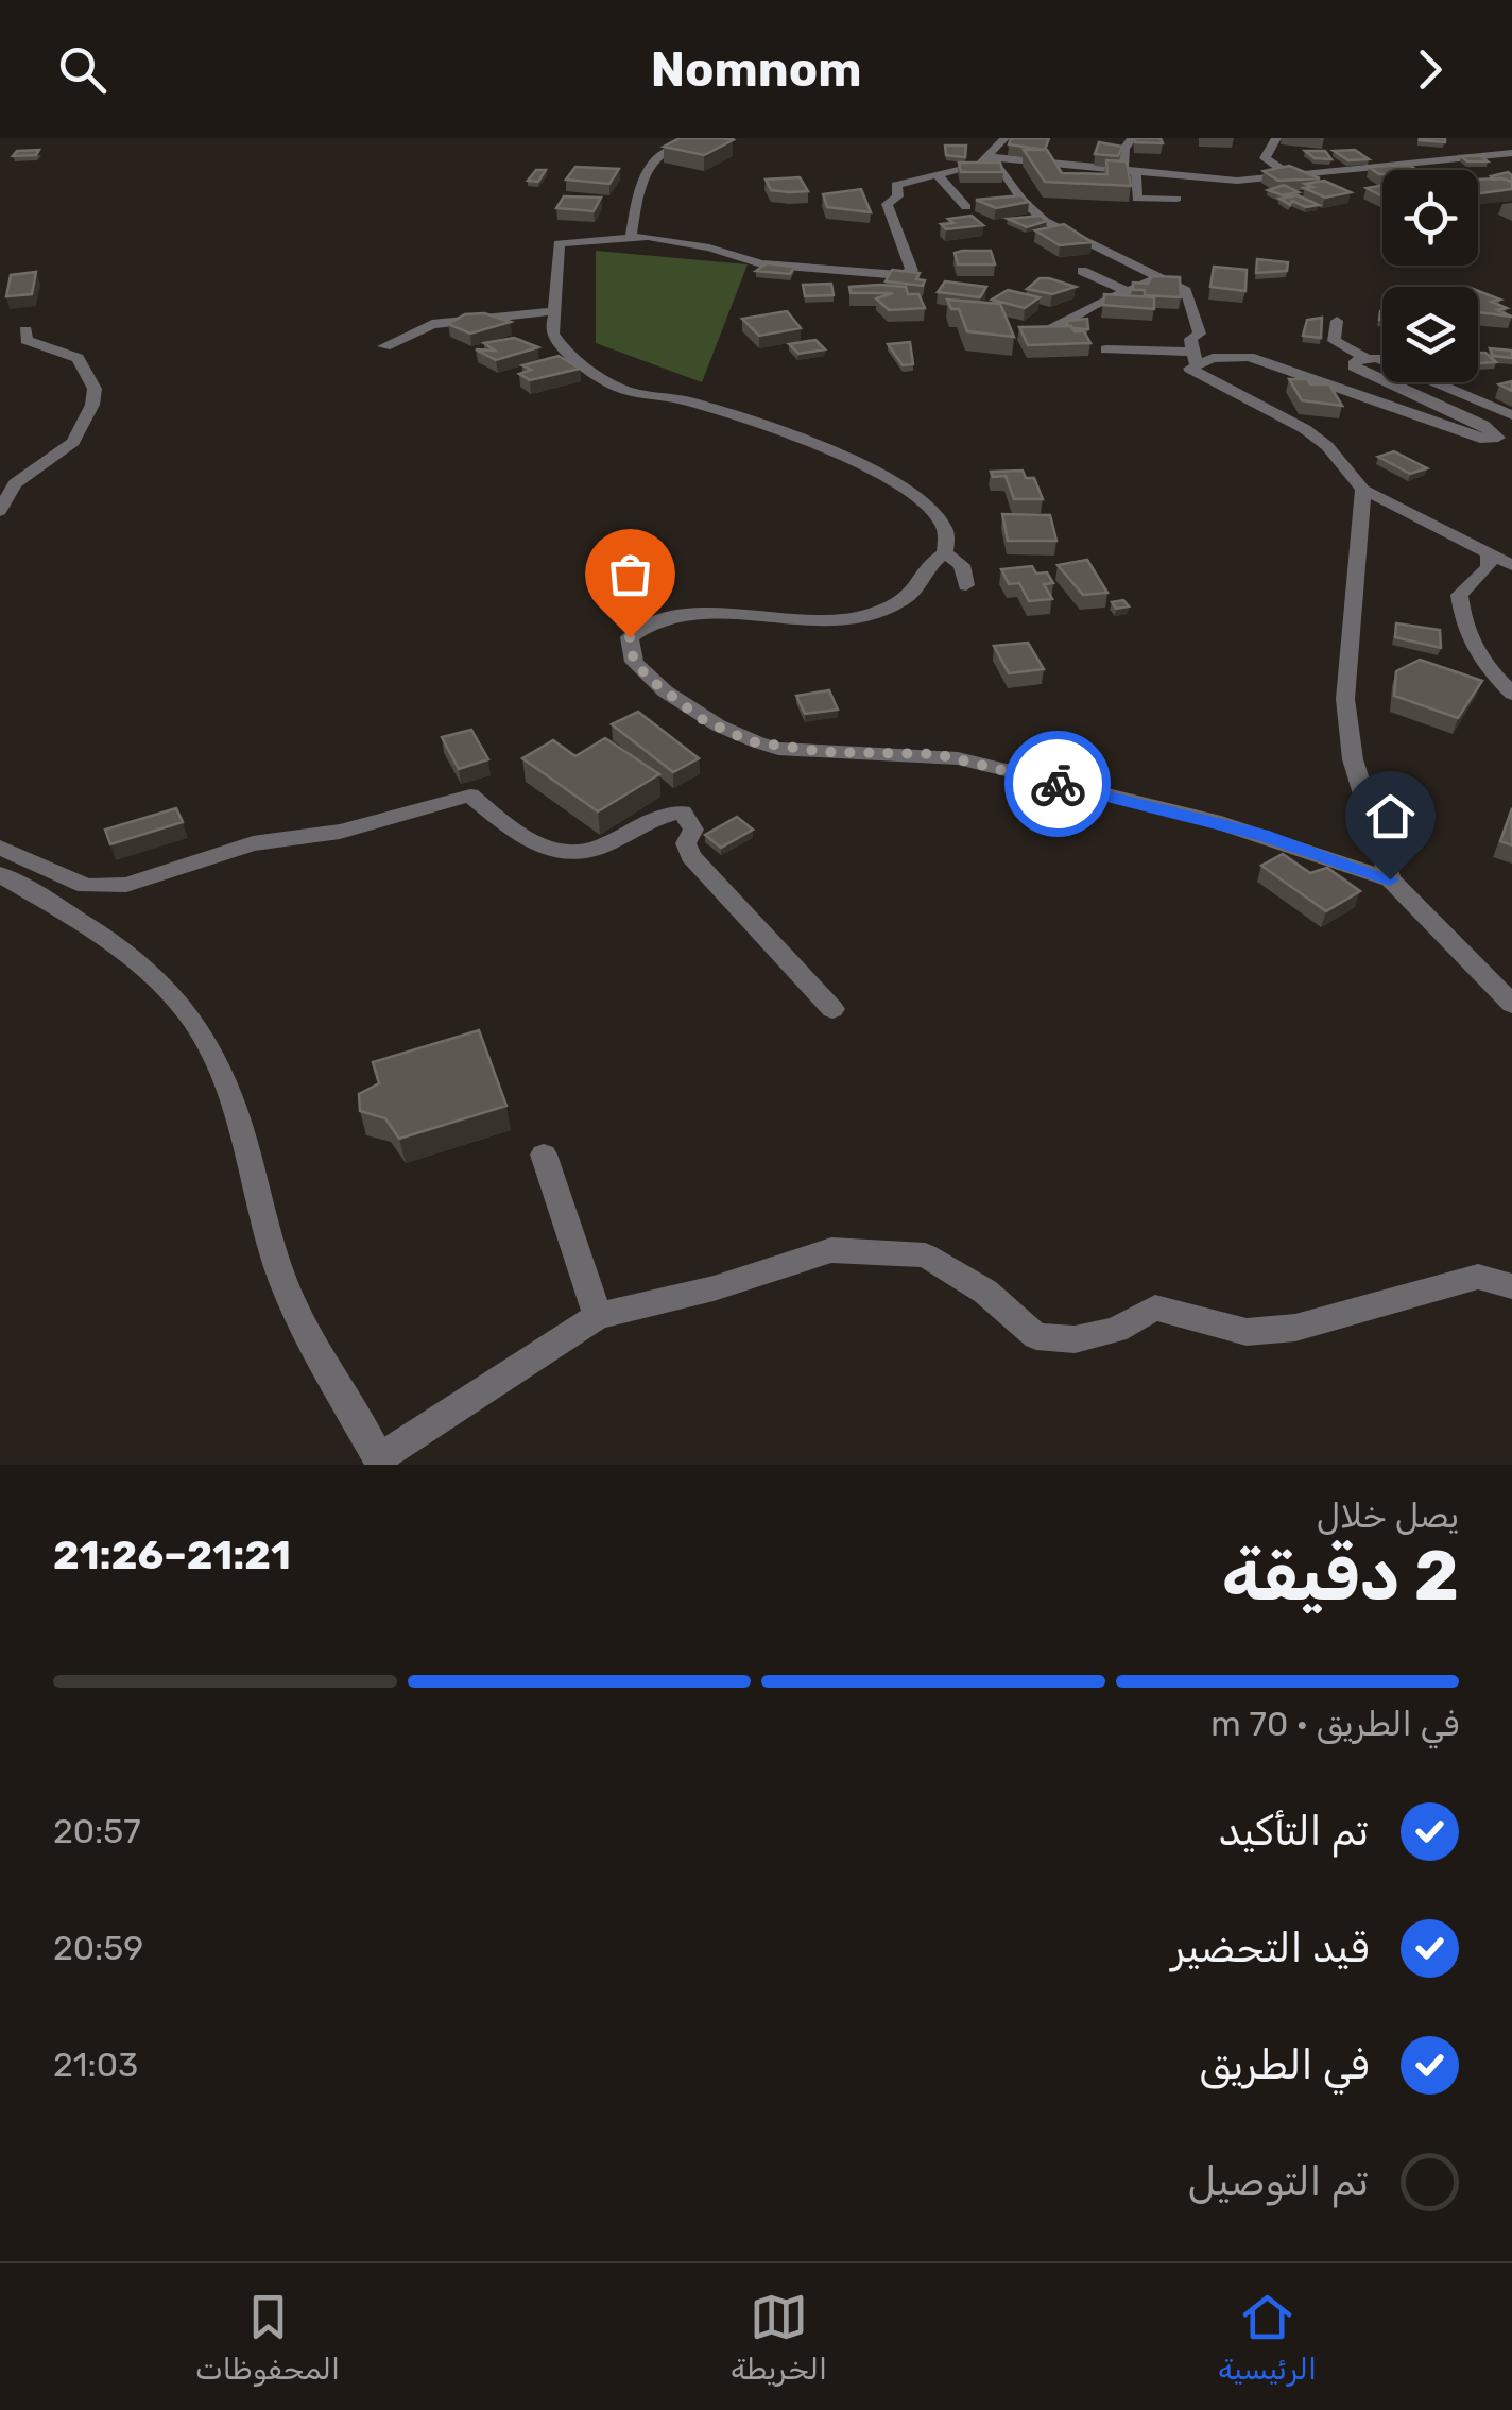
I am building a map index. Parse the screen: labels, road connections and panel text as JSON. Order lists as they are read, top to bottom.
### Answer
{
  "page": {
    "header": "Nomnom",
    "heading": ["2 دقيقة", "يصل خلال", "21:21–21:26"],
    "bar": "في الطريق · 70 m",
    "list": [
      ["تم التأكيد", "20:57"],
      ["قيد التحضير", "20:59"],
      ["في الطريق", "21:03"],
      "تم التوصيل"
    ],
    "tabs": ["الرئيسية", "الخريطة", "المحفوظات"]
  }
}
